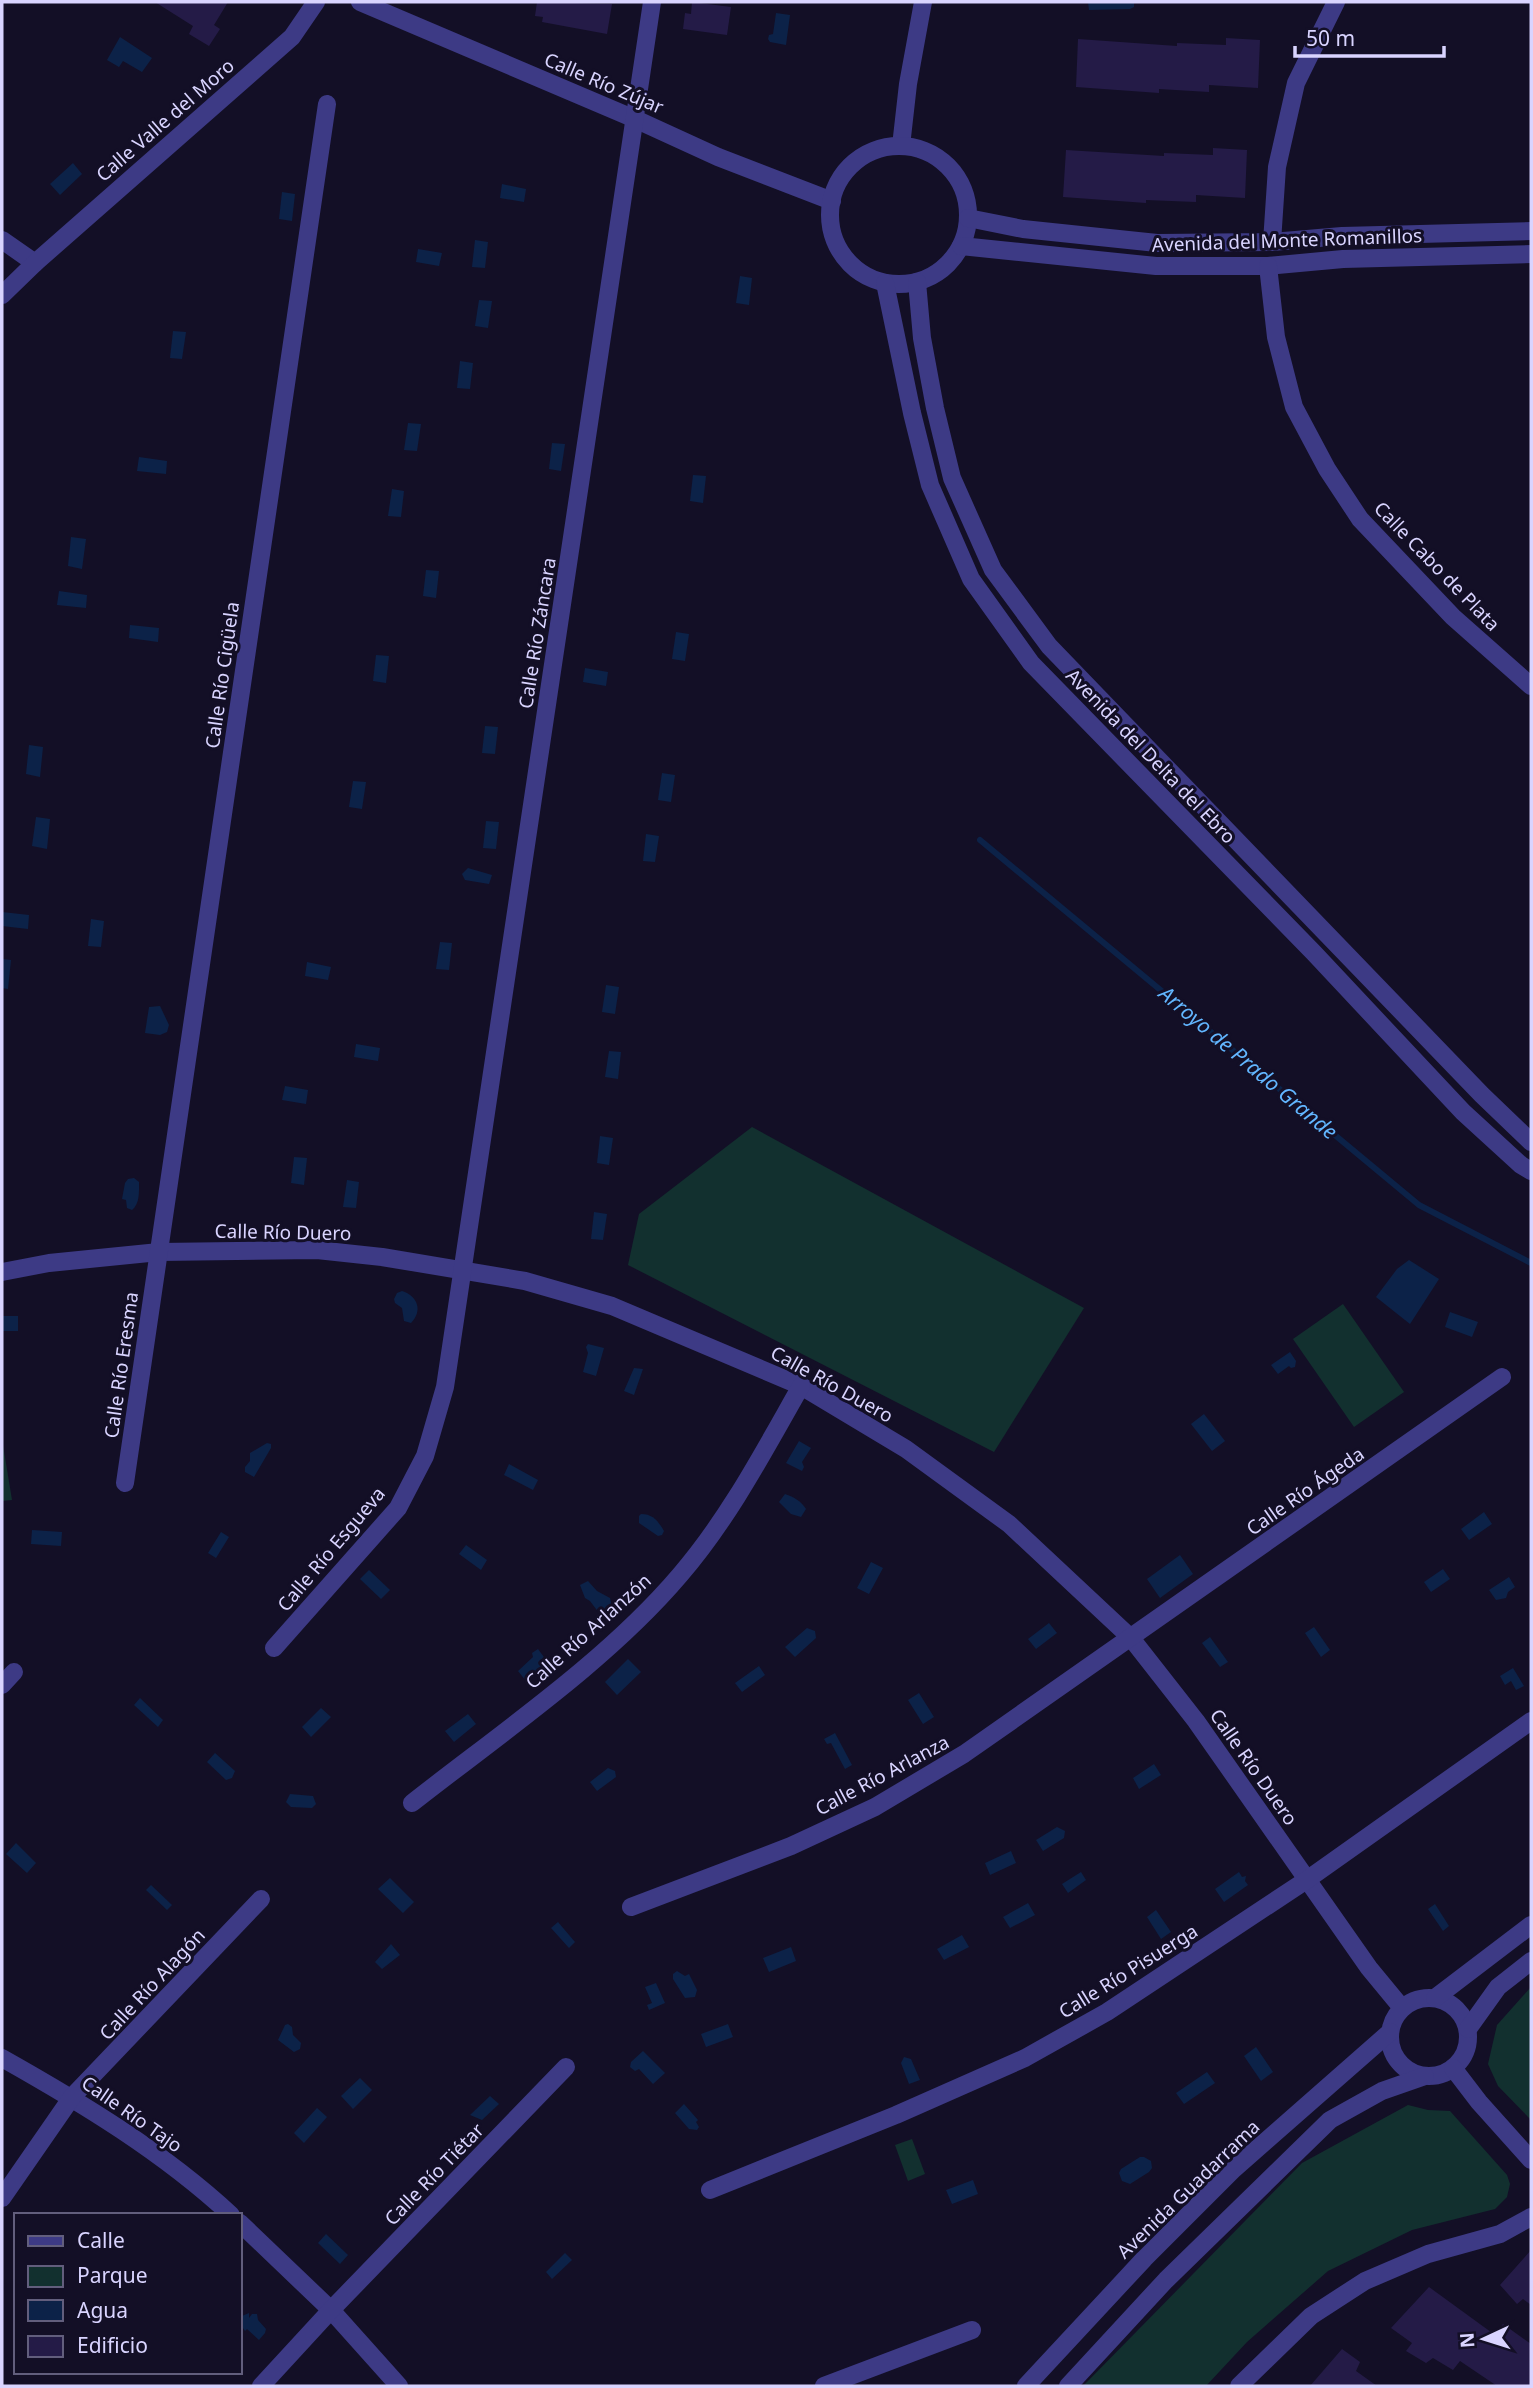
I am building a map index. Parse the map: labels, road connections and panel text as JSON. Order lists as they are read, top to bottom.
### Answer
{
  "streets": {
    "street": [
      "Calle Río Zújar",
      "Calle Valle del Moro",
      "Avenida del Monte Romanillos",
      "Calle Cabo de Plata",
      "Calle Río Záncara",
      "Calle Río Cigüela",
      "Avenida del Delta del Ebro",
      "Calle Río Duero",
      "Calle Río Eresma",
      "Calle Río Ágeda",
      "Calle Río Esgueva",
      "Calle Río Arlanzón",
      "Calle Río Arlanza",
      "Calle Río Pisuerga",
      "Calle Río Alagón",
      "Calle Río Tajo",
      "Calle Río Tiétar",
      "Avenida Guadarrama"
    ]
  },
  "crossings": [
    ["Calle Río Zújar", "Avenida del Monte Romanillos"],
    ["Calle Río Zújar", "Calle Río Záncara"],
    ["Calle Río Zújar", "Avenida del Delta del Ebro"],
    ["Avenida del Monte Romanillos", "Calle Cabo de Plata"],
    ["Avenida del Monte Romanillos", "Avenida del Delta del Ebro"],
    ["Calle Río Záncara", "Calle Río Duero"],
    ["Calle Río Záncara", "Calle Río Esgueva"],
    ["Calle Río Cigüela", "Calle Río Duero"],
    ["Calle Río Cigüela", "Calle Río Eresma"],
    ["Calle Río Duero", "Calle Río Eresma"],
    ["Calle Río Duero", "Calle Río Ágeda"],
    ["Calle Río Duero", "Calle Río Esgueva"],
    ["Calle Río Duero", "Calle Río Arlanzón"],
    ["Calle Río Duero", "Calle Río Arlanza"],
    ["Calle Río Duero", "Calle Río Pisuerga"],
    ["Calle Río Duero", "Avenida Guadarrama"],
    ["Calle Río Ágeda", "Calle Río Arlanza"],
    ["Calle Río Alagón", "Calle Río Tajo"]
  ],
  "water": ["Arroyo de Prado Grande"],
  "legend": [
    "Calle",
    "Parque",
    "Agua",
    "Edificio"
  ],
  "scale_bar": "50 m",
  "north": "left"
}
